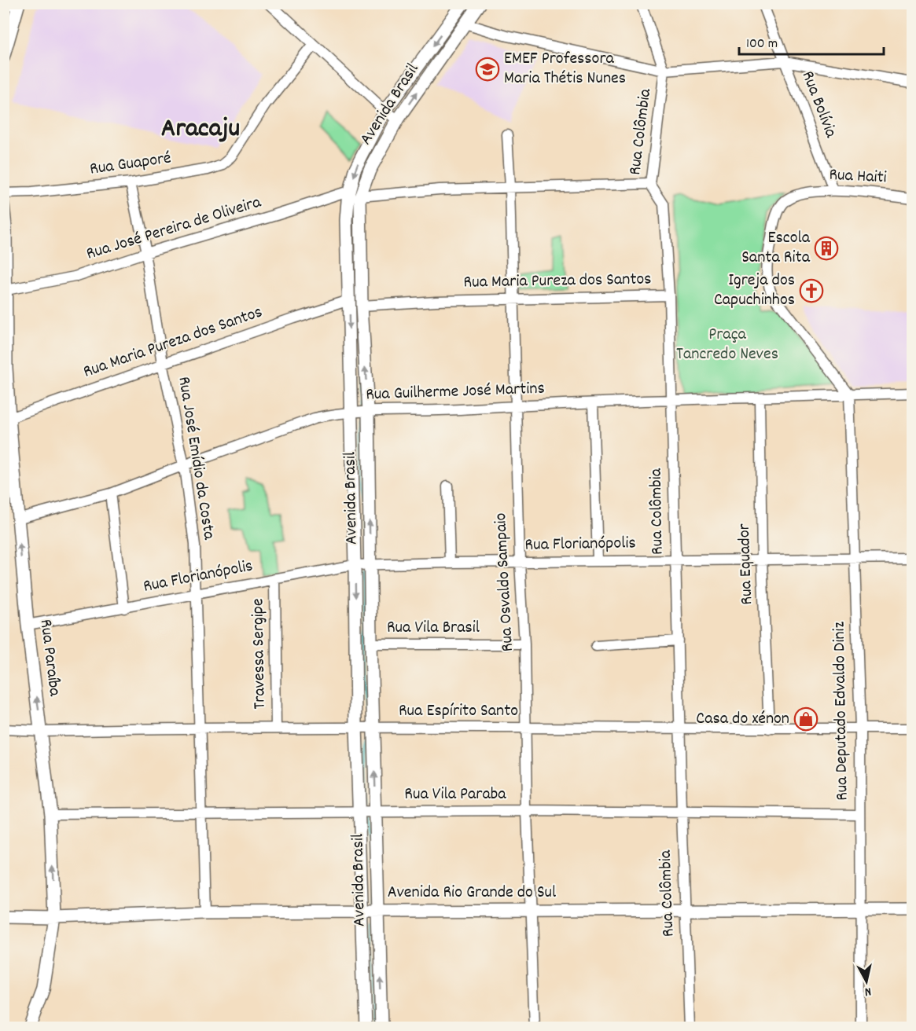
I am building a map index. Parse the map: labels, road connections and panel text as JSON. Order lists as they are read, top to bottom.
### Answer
{
  "streets": {
    "street": [
      "Avenida Brasil",
      "Rua Bolívia",
      "Rua Colômbia",
      "Rua Guaporé",
      "Rua Haiti",
      "Rua José Pereira de Oliveira",
      "Rua Maria Pureza dos Santos",
      "Rua Guilherme José Martins",
      "Rua José Emídio da Costa",
      "Rua Florianópolis",
      "Rua Equador",
      "Rua Osvaldo Sampaio",
      "Rua Vila Brasil",
      "Travessa Sergipe",
      "Rua Paraíba",
      "Rua Espírito Santo",
      "Rua Deputado Edvaldo Diniz",
      "Rua Vila Paraba",
      "Avenida Rio Grande do Sul"
    ]
  },
  "crossings": [
    ["Avenida Brasil", "Rua José Pereira de Oliveira"],
    ["Avenida Brasil", "Rua Maria Pureza dos Santos"],
    ["Avenida Brasil", "Rua Guilherme José Martins"],
    ["Avenida Brasil", "Rua Florianópolis"],
    ["Avenida Brasil", "Rua Vila Brasil"],
    ["Avenida Brasil", "Rua Espírito Santo"],
    ["Avenida Brasil", "Rua Vila Paraba"],
    ["Avenida Brasil", "Avenida Rio Grande do Sul"],
    ["Rua Bolívia", "Rua Haiti"],
    ["Rua Colômbia", "Rua Maria Pureza dos Santos"],
    ["Rua Colômbia", "Rua Guilherme José Martins"],
    ["Rua Colômbia", "Rua Florianópolis"],
    ["Rua Colômbia", "Rua Espírito Santo"],
    ["Rua Colômbia", "Rua Vila Paraba"],
    ["Rua Colômbia", "Avenida Rio Grande do Sul"],
    ["Rua Guaporé", "Rua José Emídio da Costa"],
    ["Rua Haiti", "Rua Guilherme José Martins"],
    ["Rua Haiti", "Rua Deputado Edvaldo Diniz"],
    ["Rua José Pereira de Oliveira", "Rua José Emídio da Costa"],
    ["Rua José Pereira de Oliveira", "Rua Paraíba"],
    ["Rua Maria Pureza dos Santos", "Rua José Emídio da Costa"],
    ["Rua Maria Pureza dos Santos", "Rua Osvaldo Sampaio"],
    ["Rua Maria Pureza dos Santos", "Rua Paraíba"],
    ["Rua Guilherme José Martins", "Rua José Emídio da Costa"],
    ["Rua Guilherme José Martins", "Rua Equador"],
    ["Rua Guilherme José Martins", "Rua Osvaldo Sampaio"],
    ["Rua Guilherme José Martins", "Rua Paraíba"],
    ["Rua Guilherme José Martins", "Rua Deputado Edvaldo Diniz"],
    ["Rua José Emídio da Costa", "Rua Florianópolis"],
    ["Rua José Emídio da Costa", "Rua Espírito Santo"],
    ["Rua José Emídio da Costa", "Rua Vila Paraba"],
    ["Rua José Emídio da Costa", "Avenida Rio Grande do Sul"],
    ["Rua Florianópolis", "Rua Equador"],
    ["Rua Florianópolis", "Rua Osvaldo Sampaio"],
    ["Rua Florianópolis", "Travessa Sergipe"],
    ["Rua Florianópolis", "Rua Paraíba"],
    ["Rua Florianópolis", "Rua Deputado Edvaldo Diniz"],
    ["Rua Equador", "Rua Espírito Santo"],
    ["Rua Osvaldo Sampaio", "Rua Vila Brasil"],
    ["Rua Osvaldo Sampaio", "Rua Espírito Santo"],
    ["Rua Osvaldo Sampaio", "Rua Vila Paraba"],
    ["Rua Osvaldo Sampaio", "Avenida Rio Grande do Sul"],
    ["Travessa Sergipe", "Rua Espírito Santo"],
    ["Rua Paraíba", "Rua Espírito Santo"],
    ["Rua Paraíba", "Rua Vila Paraba"],
    ["Rua Paraíba", "Avenida Rio Grande do Sul"],
    ["Rua Espírito Santo", "Rua Deputado Edvaldo Diniz"],
    ["Rua Deputado Edvaldo Diniz", "Rua Vila Paraba"],
    ["Rua Deputado Edvaldo Diniz", "Avenida Rio Grande do Sul"]
  ],
  "districts": ["Aracaju"],
  "parks": ["Praça Tancredo Neves"],
  "places": {
    "school or university": ["EMEF Professora Maria Thétis Nunes"],
    "building": ["Escola Santa Rita"],
    "church": ["Igreja dos Capuchinhos"],
    "shop": ["Casa do xénon"]
  },
  "scale_bar": "100 m",
  "north": "bottom"
}
